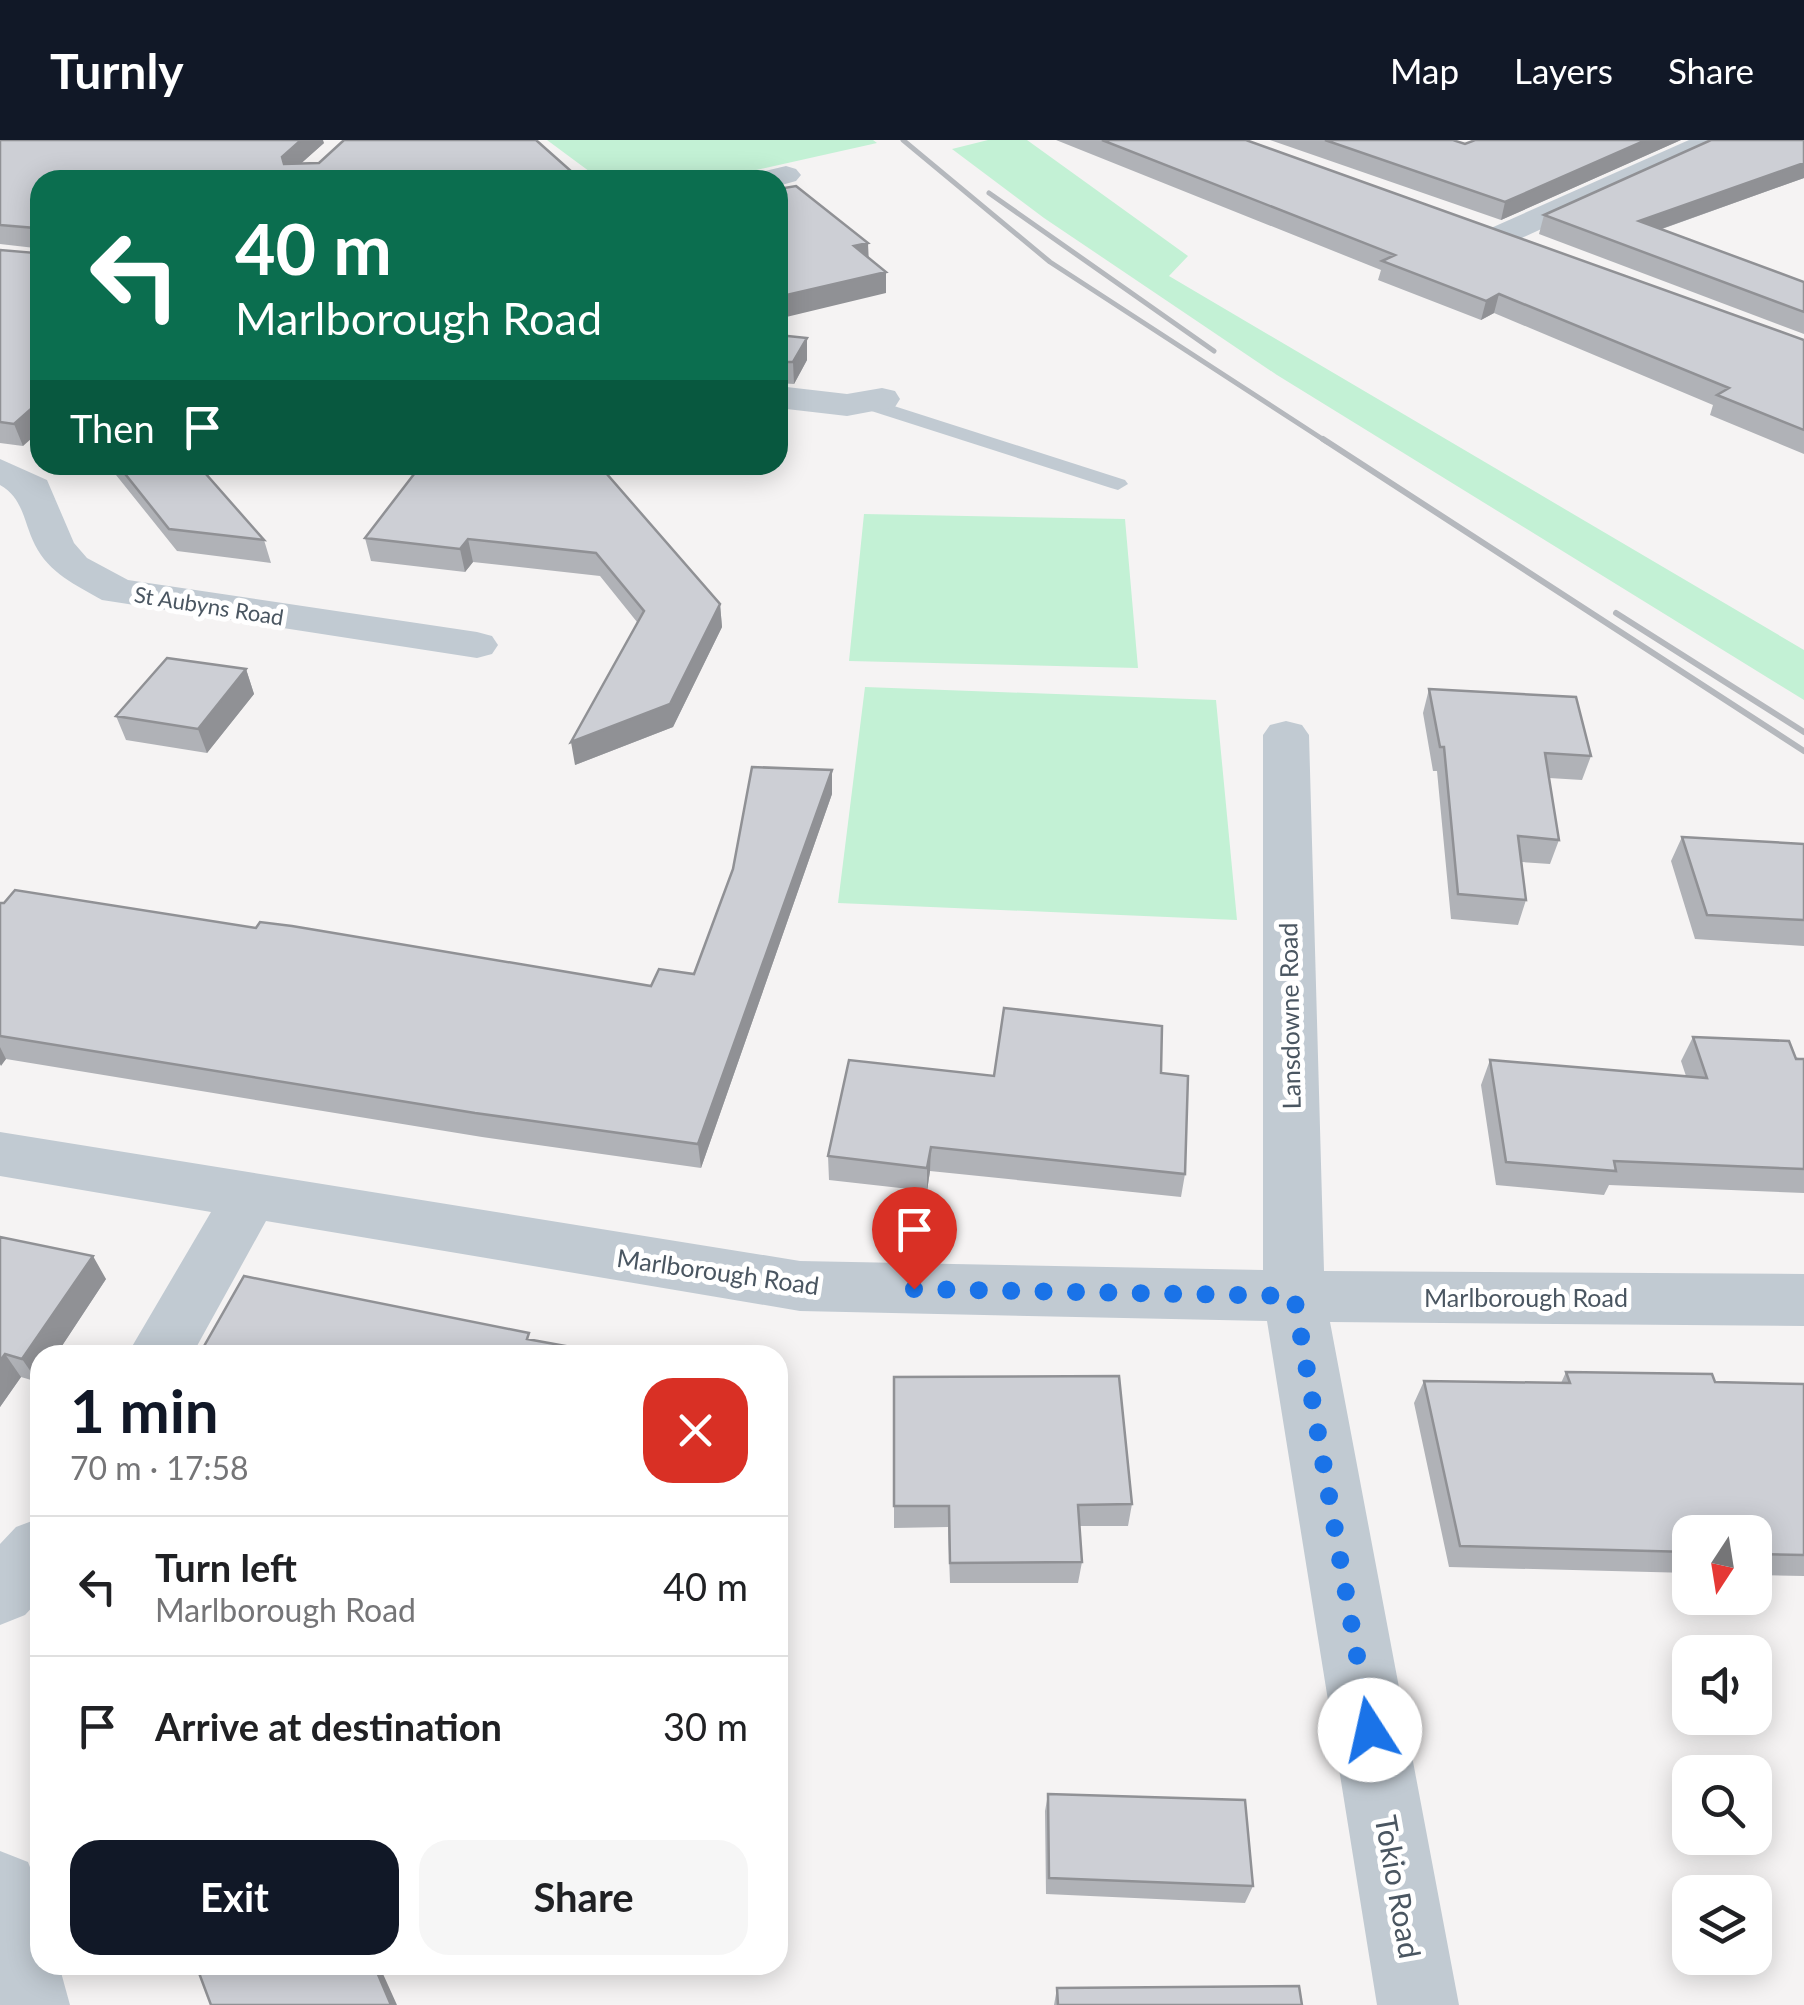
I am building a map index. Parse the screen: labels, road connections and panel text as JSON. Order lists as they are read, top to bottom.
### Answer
{
  "streets": {
    "street": [
      "St Aubyns Road",
      "Lansdowne Road",
      "Marlborough Road",
      "Tokio Road"
    ]
  },
  "crossings": [
    ["Lansdowne Road", "Marlborough Road"],
    ["Lansdowne Road", "Tokio Road"],
    ["Marlborough Road", "Tokio Road"]
  ],
  "north": "bottom",
  "page": {
    "header": "Turnly",
    "nav": ["Map", "Layers", "Share"],
    "turn": ["40 m", "Marlborough Road"],
    "then": "Then",
    "heading": ["1 min", "70 m · 17:58"],
    "list": [
      {
        "name": "Turn left",
        "note": "Marlborough Road",
        "value": "40 m"
      },
      {
        "name": "Arrive at destination",
        "value": "30 m"
      }
    ],
    "buttons": ["Exit", "Share"]
  }
}
